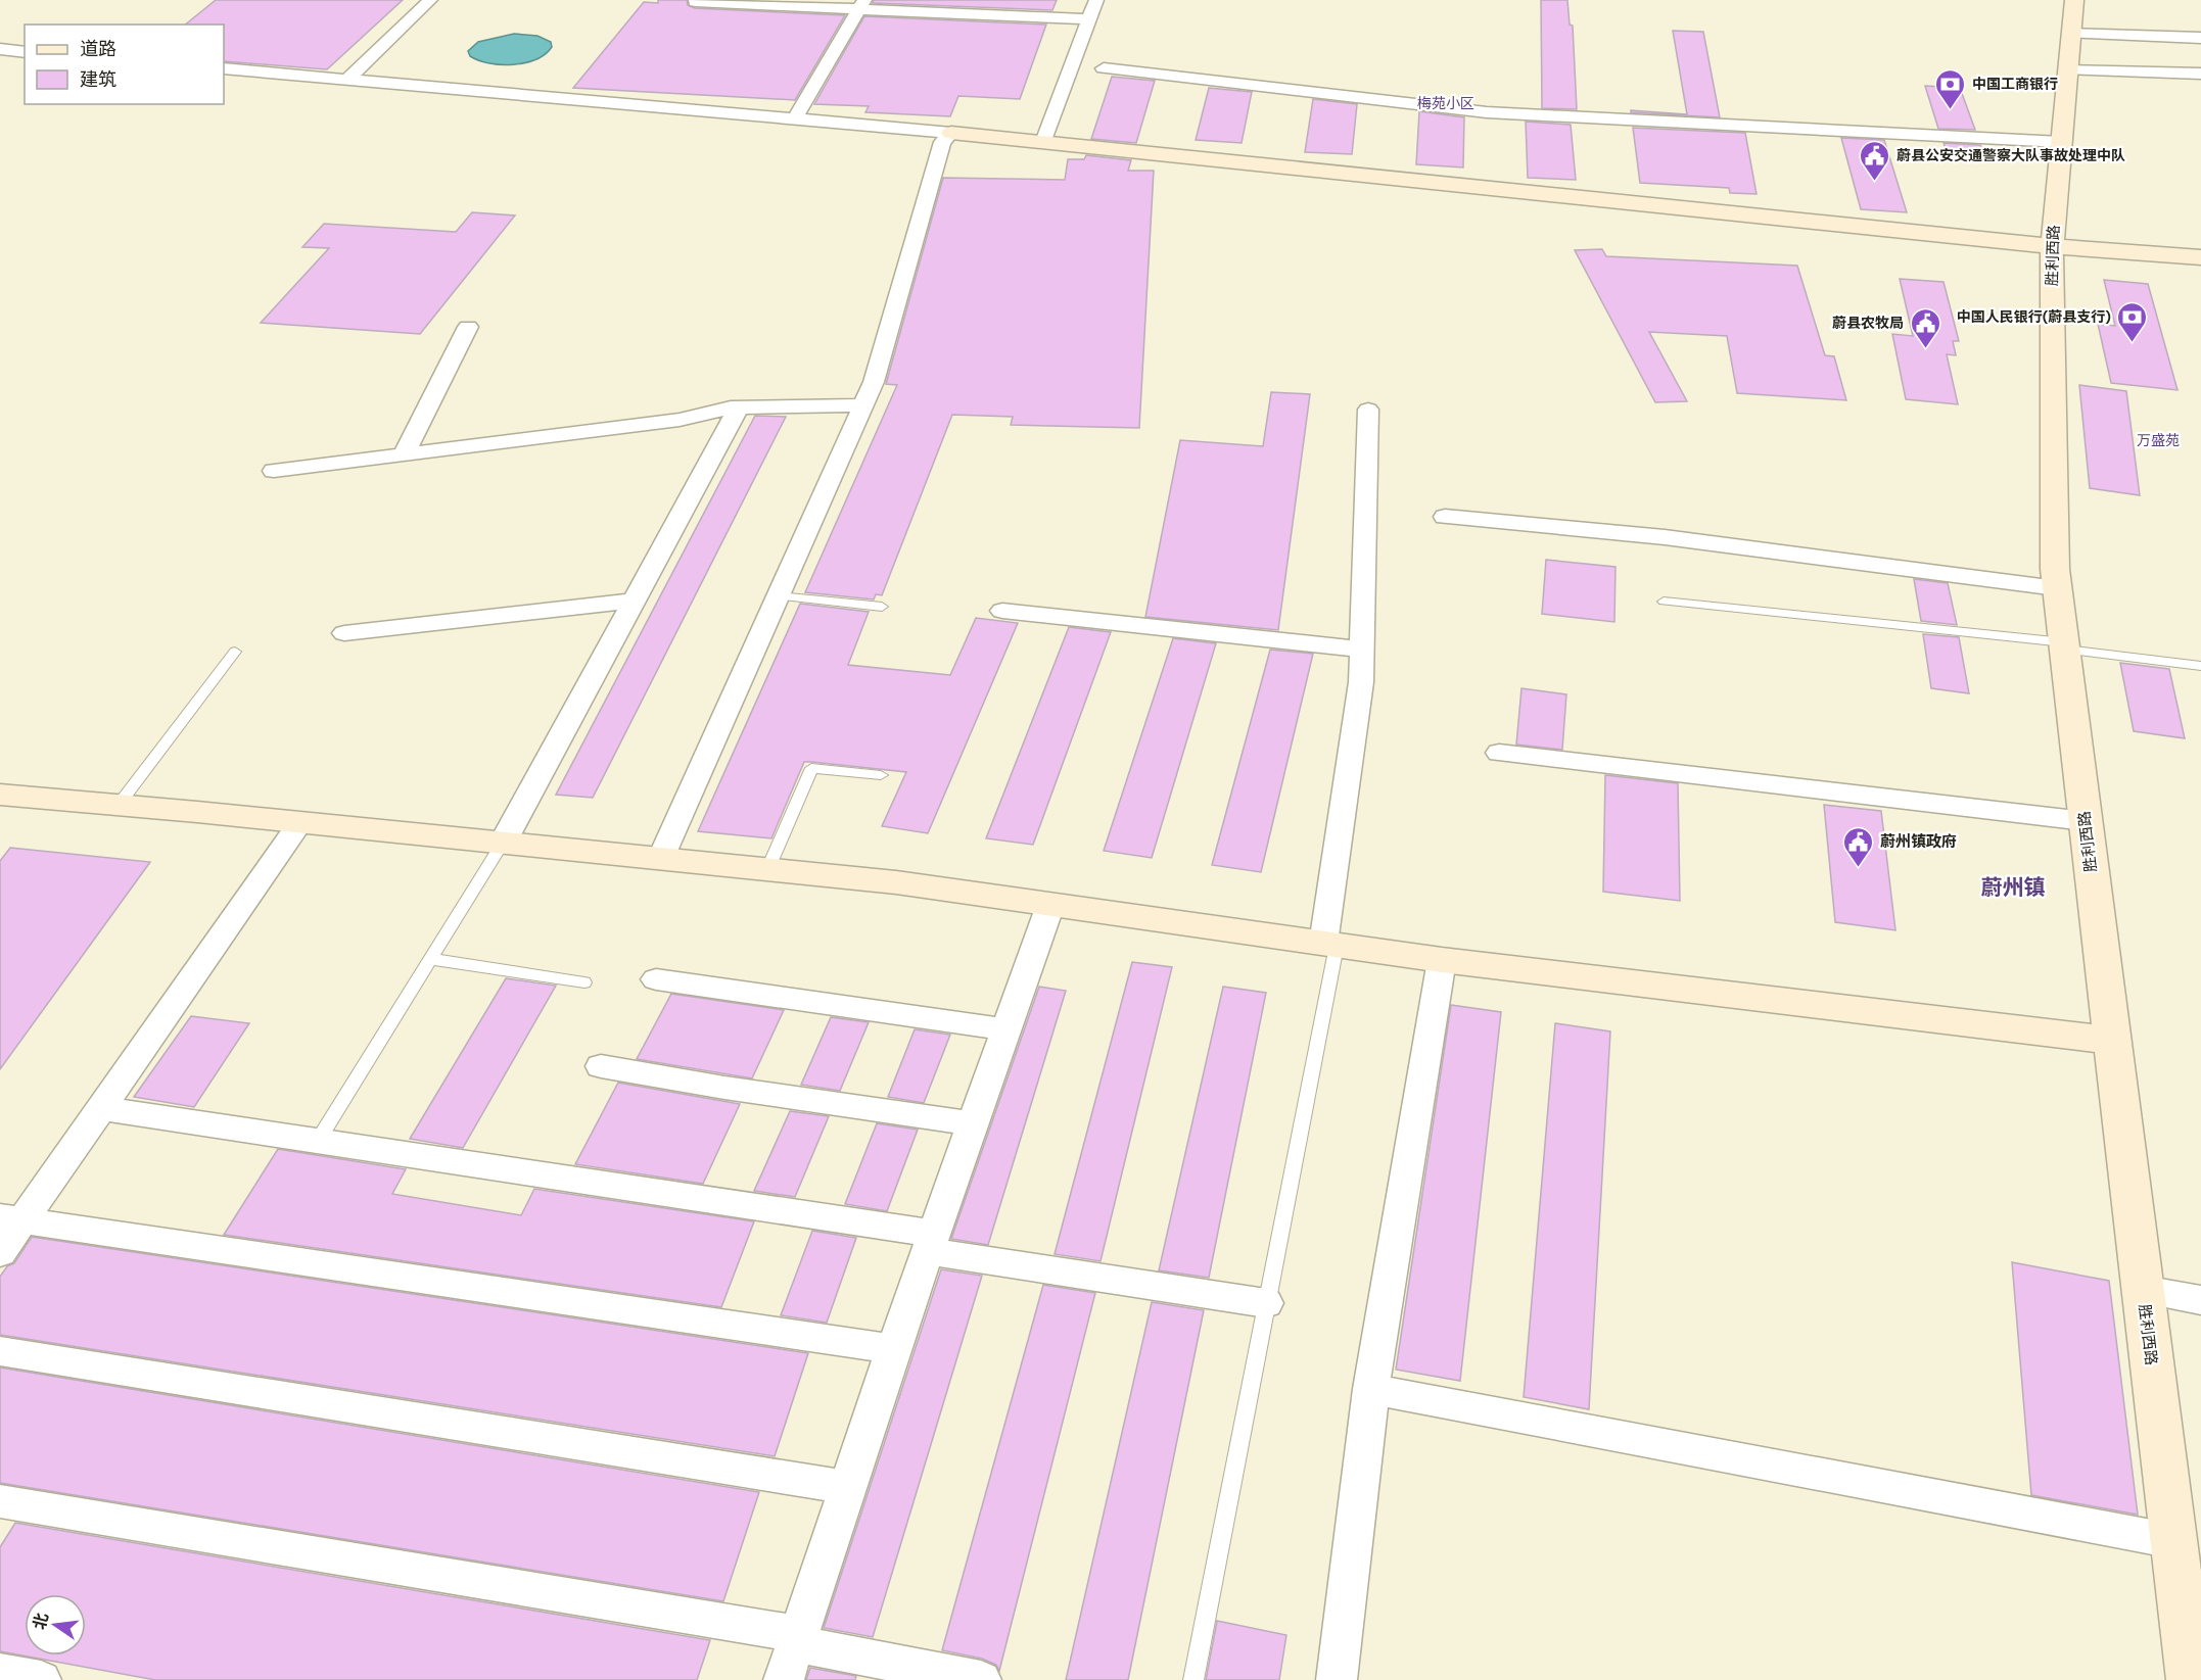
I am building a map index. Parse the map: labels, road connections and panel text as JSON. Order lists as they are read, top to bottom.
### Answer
{
  "streets": {
    "street": ["胜利西路"]
  },
  "districts": ["梅苑小区", "万盛苑", "蔚州镇"],
  "places": {
    "bank": ["中国工商银行", "中国人民银行(蔚县支行)"],
    "public building": ["蔚县公安交通警察大队事故处理中队", "蔚县农牧局", "蔚州镇政府"]
  },
  "legend": ["道路", "建筑"],
  "north": "left"
}
